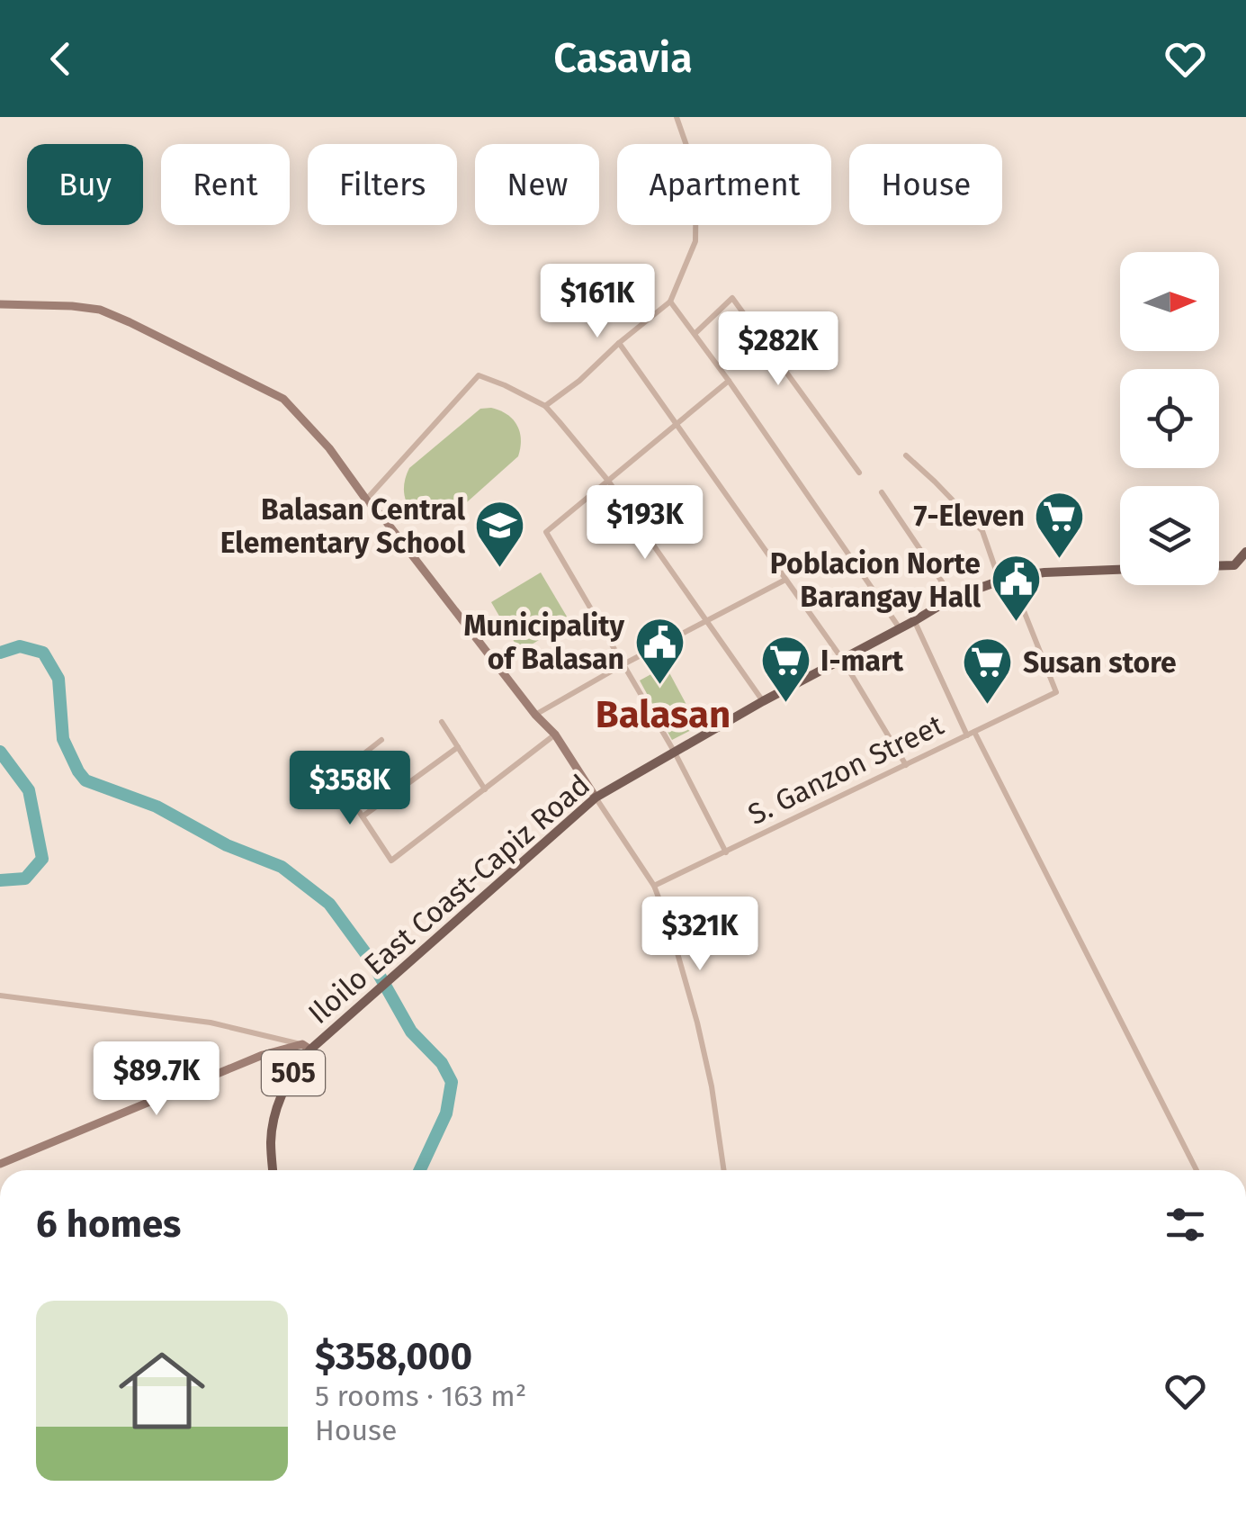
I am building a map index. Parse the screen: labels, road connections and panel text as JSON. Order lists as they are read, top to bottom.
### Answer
{
  "streets": {
    "main road": ["Iloilo East Coast-Capiz Road", "505"],
    "street": ["S. Ganzon Street"]
  },
  "crossings": [
    ["S. Ganzon Street", "Iloilo East Coast-Capiz Road"]
  ],
  "districts": ["Balasan"],
  "places": {
    "supermarket": ["7-Eleven", "I-mart", "Susan store"],
    "school or university": ["Balasan Central Elementary School"],
    "public building": ["Poblacion Norte Barangay Hall", "Municipality of Balasan"]
  },
  "north": "right",
  "page": {
    "header": "Casavia",
    "chip": [
      "Buy",
      "Rent",
      "Filters",
      "New",
      "Apartment",
      "House"
    ],
    "price": [
      "$161K",
      "$282K",
      "$193K",
      "$358K",
      "$321K",
      "$89.7K"
    ],
    "heading": "6 homes",
    "list": [
      {
        "name": "$358,000",
        "note": "5 rooms · 163 m² · House"
      }
    ]
  }
}
